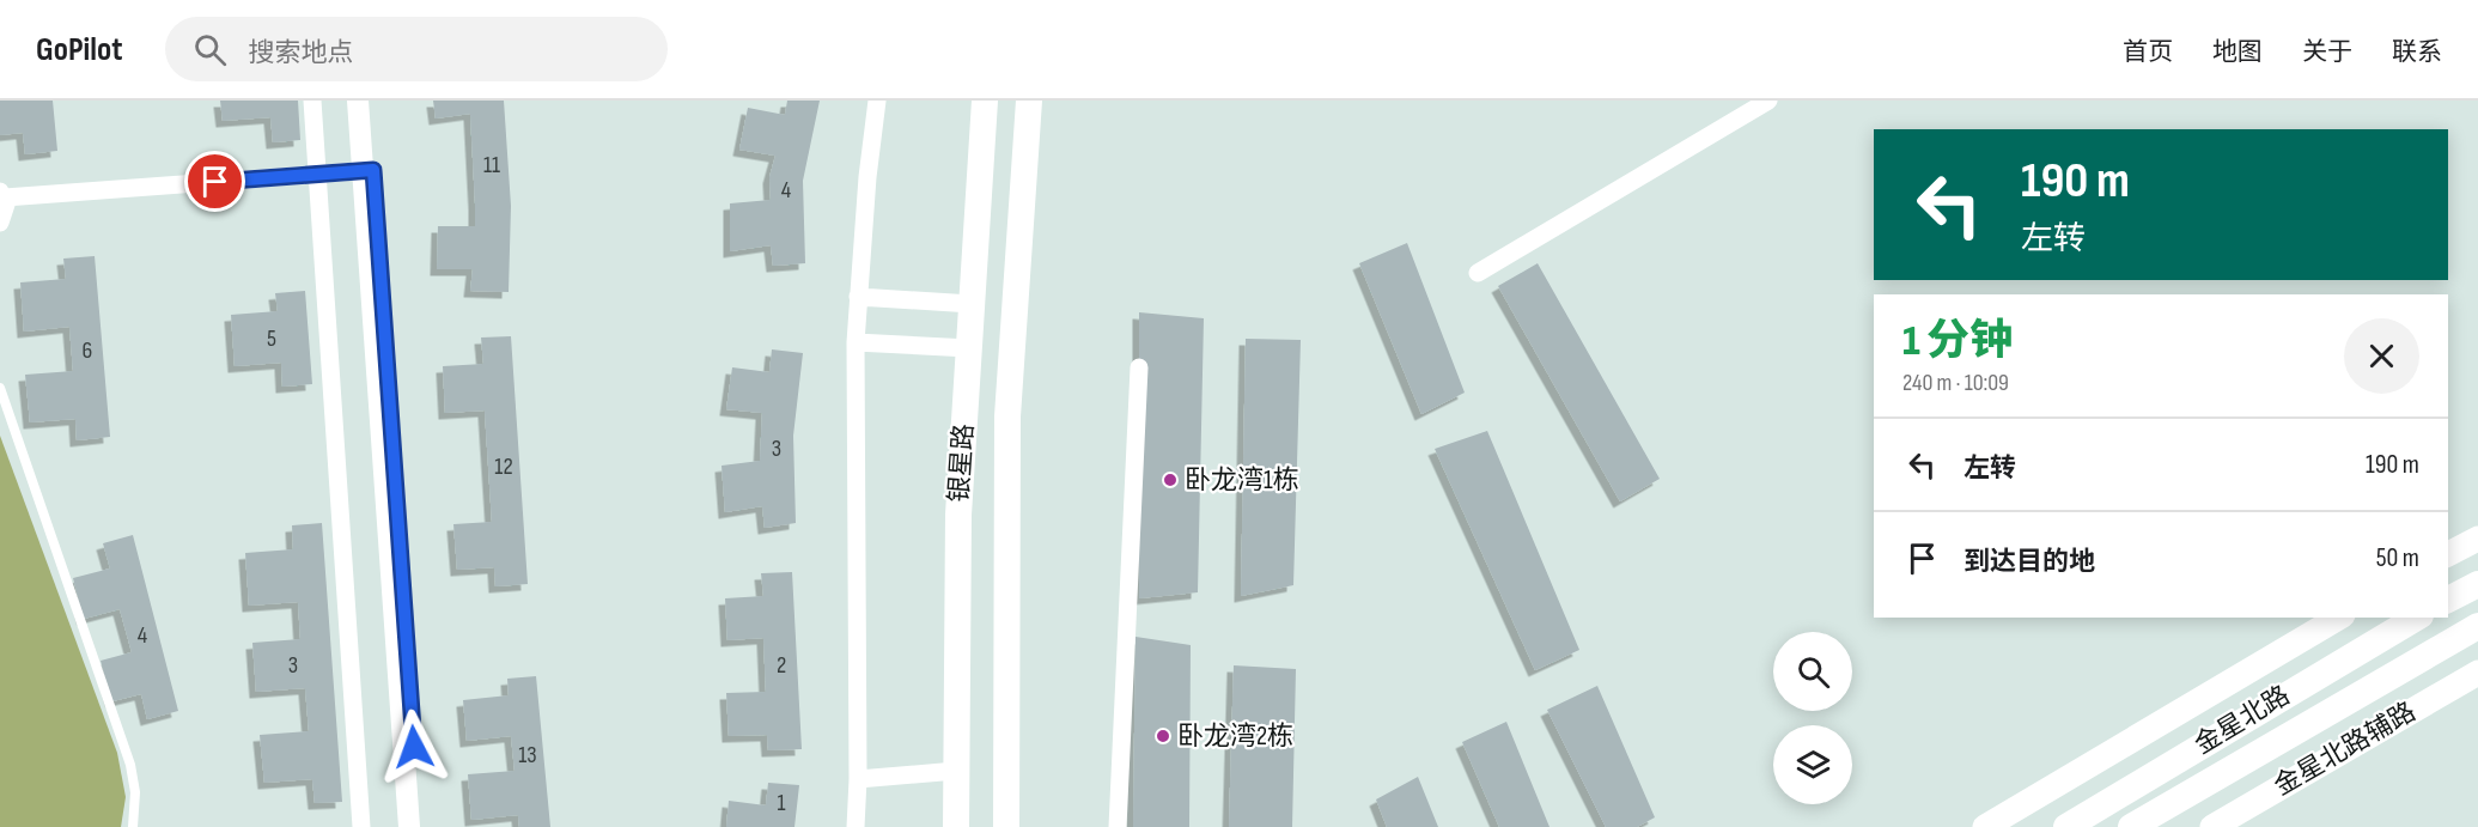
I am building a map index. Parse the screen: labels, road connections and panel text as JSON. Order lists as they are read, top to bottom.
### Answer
{
  "streets": {
    "main road": ["银星路", "金星北路", "金星北路辅路"]
  },
  "places": ["卧龙湾1栋", "卧龙湾2栋"],
  "house_numbers": [
    "11",
    "4",
    "5",
    "6",
    "3",
    "12",
    "4",
    "3",
    "2",
    "13",
    "1"
  ],
  "page": {
    "header": "GoPilot",
    "search": "搜索地点",
    "nav": [
      "首页",
      "地图",
      "关于",
      "联系"
    ],
    "turn": ["190 m", "左转"],
    "heading": ["1 分钟", "240 m · 10:09"],
    "list": [
      {
        "name": "左转",
        "value": "190 m"
      },
      {
        "name": "到达目的地",
        "value": "50 m"
      }
    ]
  }
}
